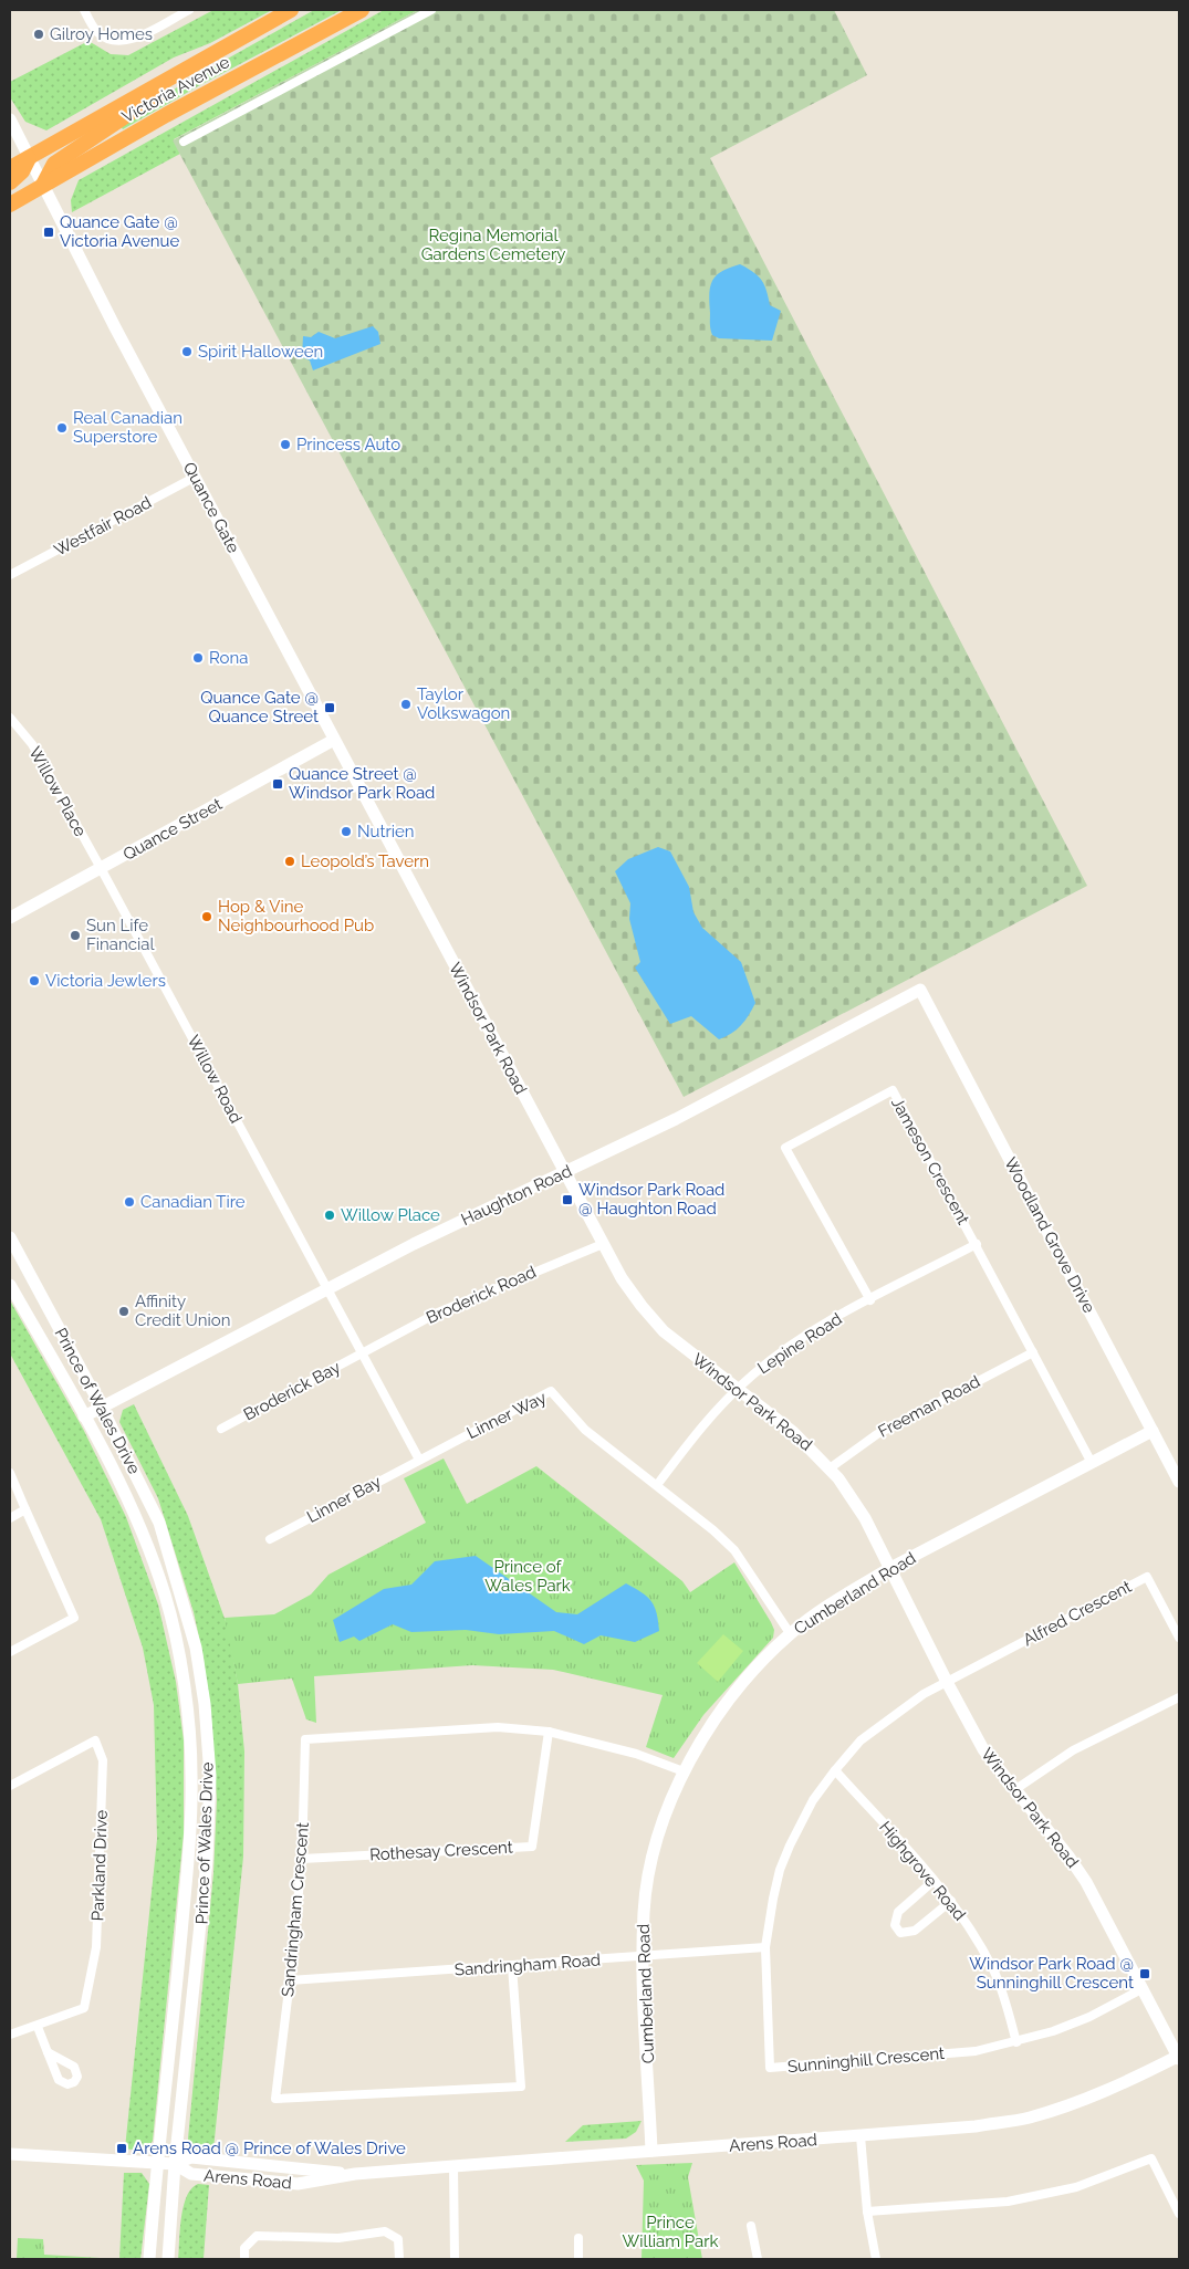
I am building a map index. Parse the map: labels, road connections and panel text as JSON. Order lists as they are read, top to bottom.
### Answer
{
  "streets": {
    "highway": ["Victoria Avenue"],
    "street": [
      "Quance Gate",
      "Westfair Road",
      "Willow Place",
      "Quance Street",
      "Windsor Park Road",
      "Willow Road",
      "Jameson Crescent",
      "Haughton Road",
      "Woodland Grove Drive",
      "Broderick Road",
      "Lepine Road",
      "Broderick Bay",
      "Prince of Wales Drive",
      "Freeman Road",
      "Linner Way",
      "Linner Bay",
      "Cumberland Road",
      "Alfred Crescent",
      "Rothesay Crescent",
      "Parkland Drive",
      "Highgrove Road",
      "Sandringham Crescent",
      "Sandringham Road",
      "Sunninghill Crescent",
      "Arens Road"
    ]
  },
  "crossings": [
    ["Victoria Avenue", "Quance Gate"],
    ["Quance Gate", "Westfair Road"],
    ["Quance Gate", "Quance Street"],
    ["Quance Gate", "Windsor Park Road"],
    ["Willow Place", "Quance Street"],
    ["Willow Place", "Willow Road"],
    ["Quance Street", "Windsor Park Road"],
    ["Quance Street", "Willow Road"],
    ["Windsor Park Road", "Haughton Road"],
    ["Windsor Park Road", "Broderick Road"],
    ["Windsor Park Road", "Lepine Road"],
    ["Windsor Park Road", "Freeman Road"],
    ["Windsor Park Road", "Cumberland Road"],
    ["Windsor Park Road", "Alfred Crescent"],
    ["Windsor Park Road", "Sunninghill Crescent"],
    ["Windsor Park Road", "Arens Road"],
    ["Willow Road", "Haughton Road"],
    ["Jameson Crescent", "Lepine Road"],
    ["Jameson Crescent", "Freeman Road"],
    ["Jameson Crescent", "Cumberland Road"],
    ["Haughton Road", "Woodland Grove Drive"],
    ["Haughton Road", "Prince of Wales Drive"],
    ["Woodland Grove Drive", "Cumberland Road"],
    ["Broderick Road", "Broderick Bay"],
    ["Lepine Road", "Linner Way"],
    ["Prince of Wales Drive", "Arens Road"],
    ["Linner Way", "Linner Bay"],
    ["Linner Way", "Cumberland Road"],
    ["Cumberland Road", "Sandringham Crescent"],
    ["Cumberland Road", "Sandringham Road"],
    ["Cumberland Road", "Arens Road"],
    ["Alfred Crescent", "Sunninghill Crescent"],
    ["Rothesay Crescent", "Sandringham Crescent"],
    ["Highgrove Road", "Sunninghill Crescent"],
    ["Sandringham Crescent", "Sandringham Road"],
    ["Sandringham Road", "Sunninghill Crescent"]
  ],
  "parks": ["Regina Memorial Gardens Cemetery", "Prince of Wales Park", "Prince William Park"],
  "places": {
    "other": [
      "Gilroy Homes",
      "Spirit Halloween",
      "Real Canadian Superstore",
      "Princess Auto",
      "Rona",
      "Taylor Volkswagon",
      "Nutrien",
      "Leopold’s Tavern",
      "Hop & Vine Neighbourhood Pub",
      "Sun Life Financial",
      "Victoria Jewlers",
      "Canadian Tire",
      "Willow Place",
      "Affinity Credit Union"
    ],
    "transit": [
      "Quance Gate @ Victoria Avenue",
      "Quance Gate @ Quance Street",
      "Quance Street @ Windsor Park Road",
      "Windsor Park Road @ Haughton Road",
      "Windsor Park Road @ Sunninghill Crescent",
      "Arens Road @ Prince of Wales Drive"
    ]
  }
}
